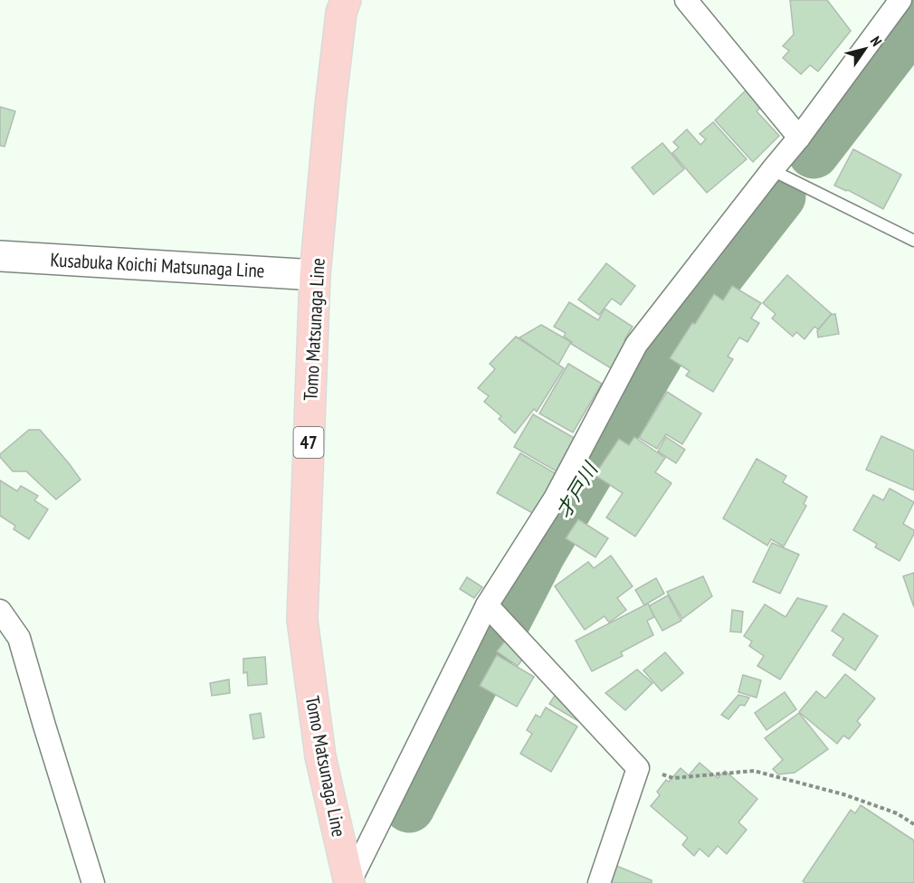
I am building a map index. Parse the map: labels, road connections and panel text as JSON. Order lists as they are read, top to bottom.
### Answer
{
  "streets": {
    "main road": ["Kusabuka Koichi Matsunaga Line", "Tomo Matsunaga Line", "47"]
  },
  "crossings": [
    ["Kusabuka Koichi Matsunaga Line", "Tomo Matsunaga Line"]
  ],
  "water": ["才戸川"],
  "north": "top right"
}
